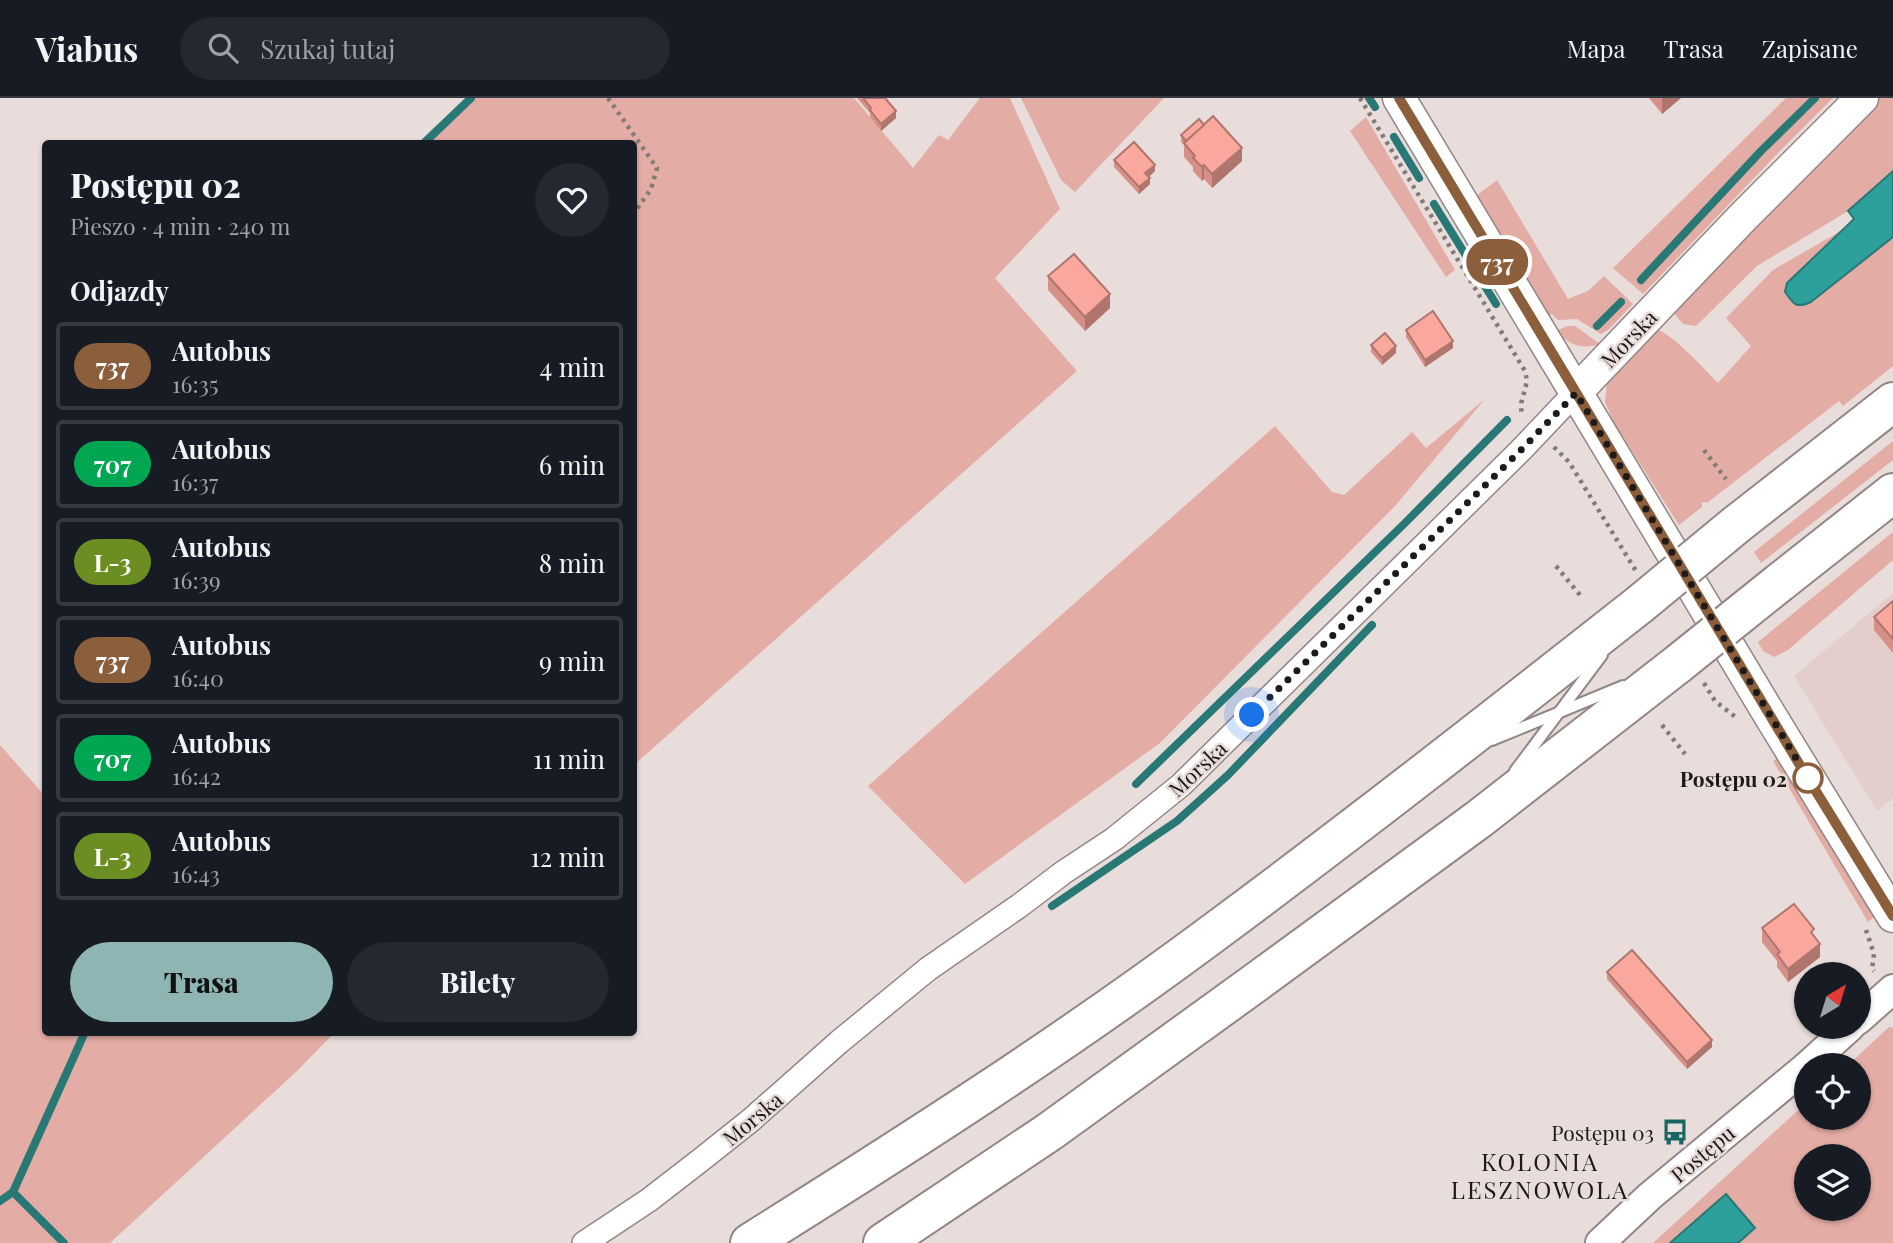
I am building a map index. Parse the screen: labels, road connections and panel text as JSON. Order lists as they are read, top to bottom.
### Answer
{
  "streets": {
    "main road": ["Morska"],
    "street": ["Postępu"]
  },
  "districts": ["KOLONIA LESZNOWOLA"],
  "places": {
    "other": ["Postępu 02"],
    "bus stop": ["Postępu 03"]
  },
  "lines": ["bus line 737"],
  "north": "top right",
  "page": {
    "header": "Viabus",
    "search": "Szukaj tutaj",
    "nav": ["Mapa", "Trasa", "Zapisane"],
    "on_map": "737",
    "heading": [
      ["Postępu 02", "Pieszo · 4 min · 240 m"],
      "Odjazdy"
    ],
    "list": [
      {
        "mark": "737",
        "name": "Autobus",
        "note": "16:35",
        "value": "4 min"
      },
      {
        "mark": "707",
        "name": "Autobus",
        "note": "16:37",
        "value": "6 min"
      },
      {
        "mark": "L-3",
        "name": "Autobus",
        "note": "16:39",
        "value": "8 min"
      },
      {
        "mark": "737",
        "name": "Autobus",
        "note": "16:40",
        "value": "9 min"
      },
      {
        "mark": "707",
        "name": "Autobus",
        "note": "16:42",
        "value": "11 min"
      },
      {
        "mark": "L-3",
        "name": "Autobus",
        "note": "16:43",
        "value": "12 min"
      }
    ],
    "buttons": ["Trasa", "Bilety"]
  }
}
